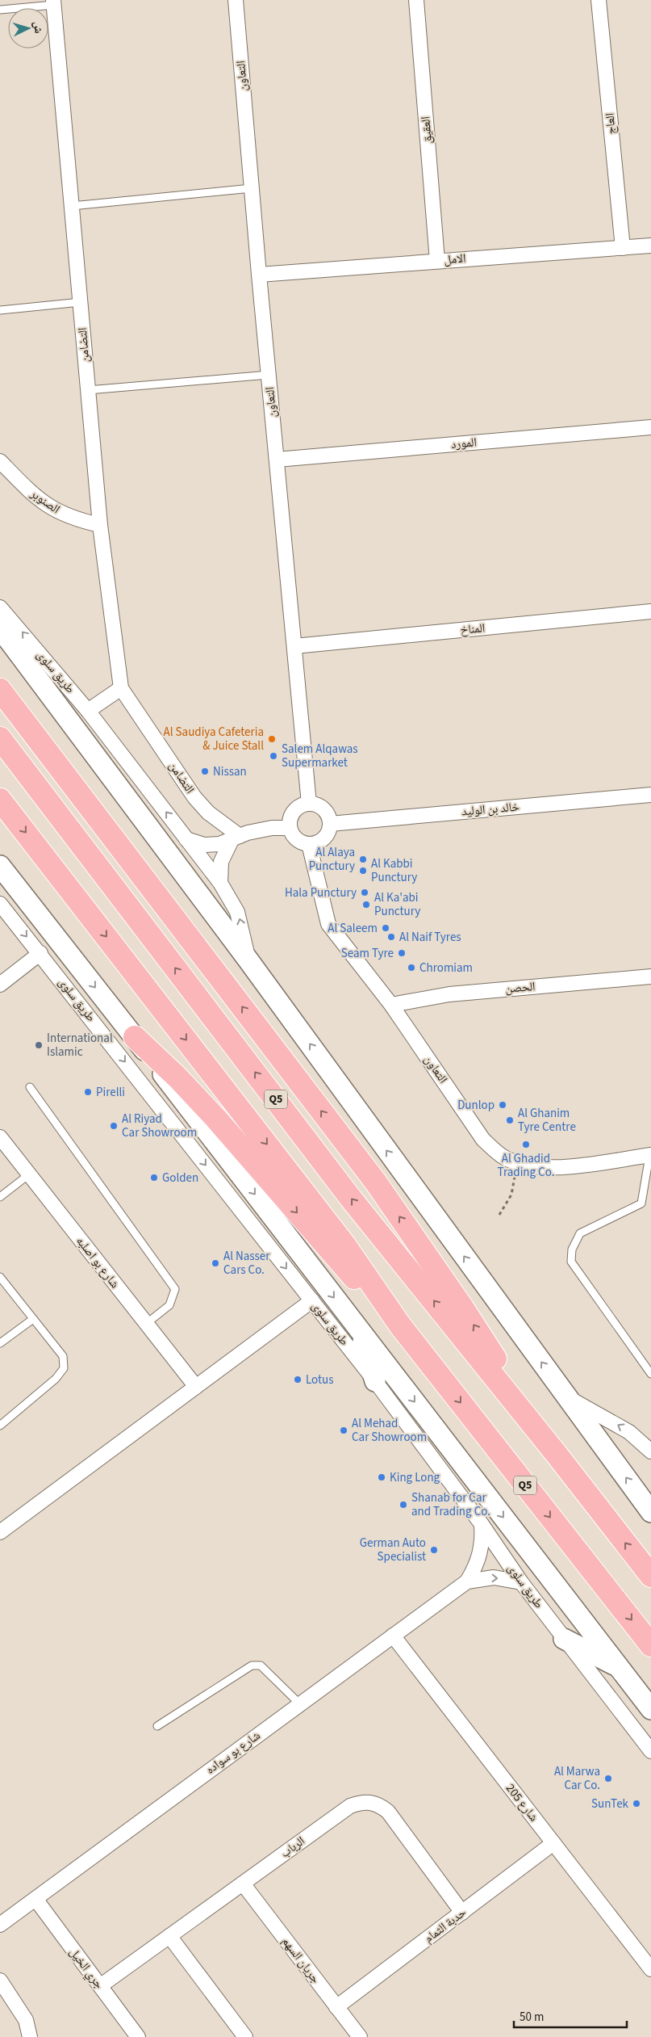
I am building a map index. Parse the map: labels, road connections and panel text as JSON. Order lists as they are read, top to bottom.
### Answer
{
  "streets": {
    "highway": ["Q5"],
    "main road": ["طريق سلوى"],
    "street": [
      "التعاون",
      "العاج",
      "العقيق",
      "الامل",
      "التضامن",
      "المورد",
      "الصنوبر",
      "المناخ",
      "خالد بن الوليد",
      "الحصن",
      "شارع بو اصلبه",
      "شارع بو سواده",
      "شارع 205",
      "الرباب",
      "حدبة الثمام",
      "جريان السهم",
      "جري الخيل"
    ]
  },
  "crossings": [
    ["التعاون", "الامل"],
    ["التعاون", "المورد"],
    ["التعاون", "المناخ"],
    ["التعاون", "خالد بن الوليد"],
    ["التعاون", "الحصن"],
    ["العاج", "الامل"],
    ["العقيق", "الامل"],
    ["التضامن", "الصنوبر"],
    ["طريق سلوى", "شارع بو سواده"],
    ["شارع بو سواده", "شارع 205"],
    ["شارع بو سواده", "جري الخيل"],
    ["شارع 205", "حدبة الثمام"],
    ["الرباب", "حدبة الثمام"],
    ["الرباب", "جريان السهم"],
    ["الرباب", "جري الخيل"],
    ["حدبة الثمام", "جريان السهم"]
  ],
  "places": [
    "Al Saudiya Cafeteria & Juice Stall",
    "Salem Alqawas Supermarket",
    "Nissan",
    "Al Alaya Punctury",
    "Al Kabbi Punctury",
    "Hala Punctury",
    "Al Ka'abi Punctury",
    "Al Saleem",
    "Al Naif Tyres",
    "Seam Tyre",
    "Chromiam",
    "International Islamic",
    "Pirelli",
    "Dunlop",
    "Al Ghanim Tyre Centre",
    "Al Riyad Car Showroom",
    "Al Ghadid Trading Co.",
    "Golden",
    "Al Nasser Cars Co.",
    "Lotus",
    "Al Mehad Car Showroom",
    "King Long",
    "Shanab for Car and Trading Co.",
    "German Auto Specialist",
    "Al Marwa Car Co.",
    "SunTek"
  ],
  "scale_bar": "50 m",
  "north": "right"
}
